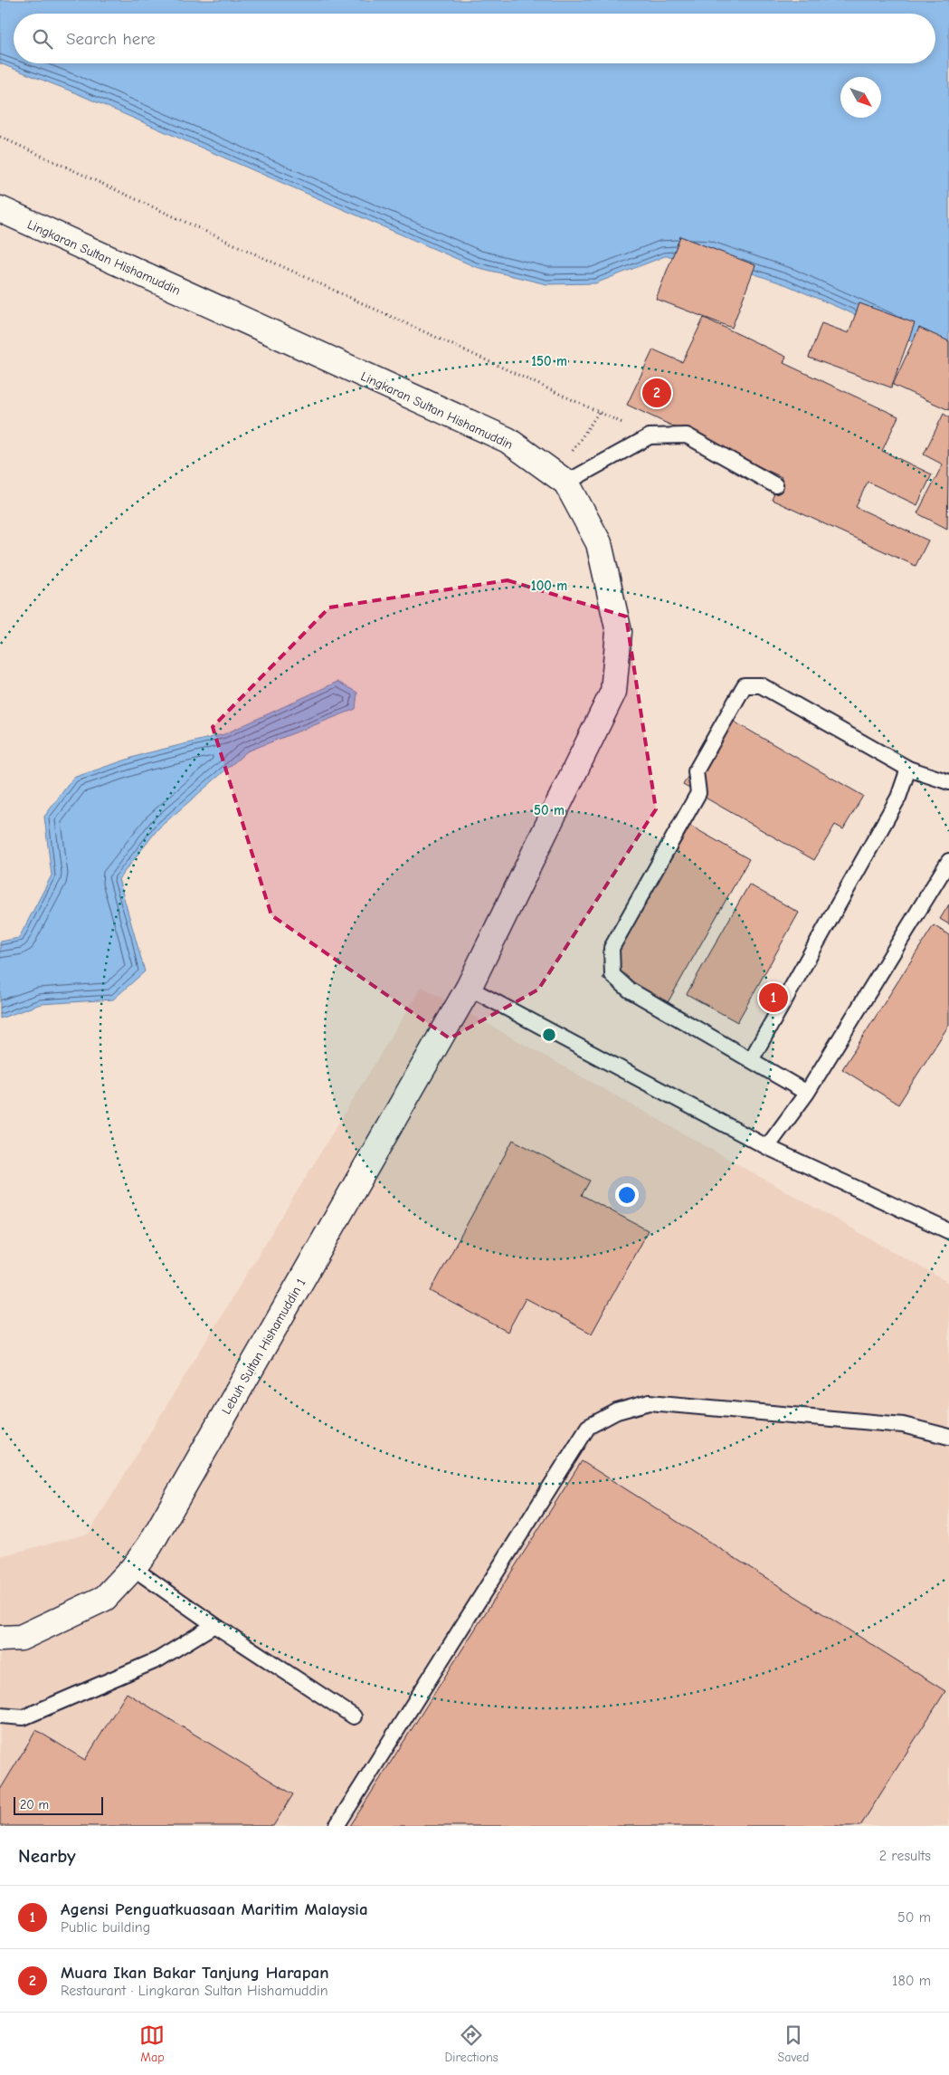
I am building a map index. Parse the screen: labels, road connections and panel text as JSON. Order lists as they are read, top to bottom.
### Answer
{
  "streets": {
    "street": ["Lingkaran Sultan Hishamuddin", "Lebuh Sultan Hishamuddin 1"]
  },
  "crossings": [
    ["Lingkaran Sultan Hishamuddin", "Lebuh Sultan Hishamuddin 1"]
  ],
  "scale_bar": "20 m",
  "north": "bottom right",
  "page": {
    "search": "Search here",
    "pins": ["2", "1"],
    "scale": "20 m",
    "heading": ["Nearby", "2 results"],
    "list": [
      {
        "mark": "1",
        "name": "Agensi Penguatkuasaan Maritim Malaysia",
        "note": "Public building",
        "value": "50 m"
      },
      {
        "mark": "2",
        "name": "Muara Ikan Bakar Tanjung Harapan",
        "note": "Restaurant · Lingkaran Sultan Hishamuddin",
        "value": "180 m"
      }
    ],
    "nav": ["Map", "Directions", "Saved"]
  },
  "rings": ["150 m", "100 m", "50 m"]
}
